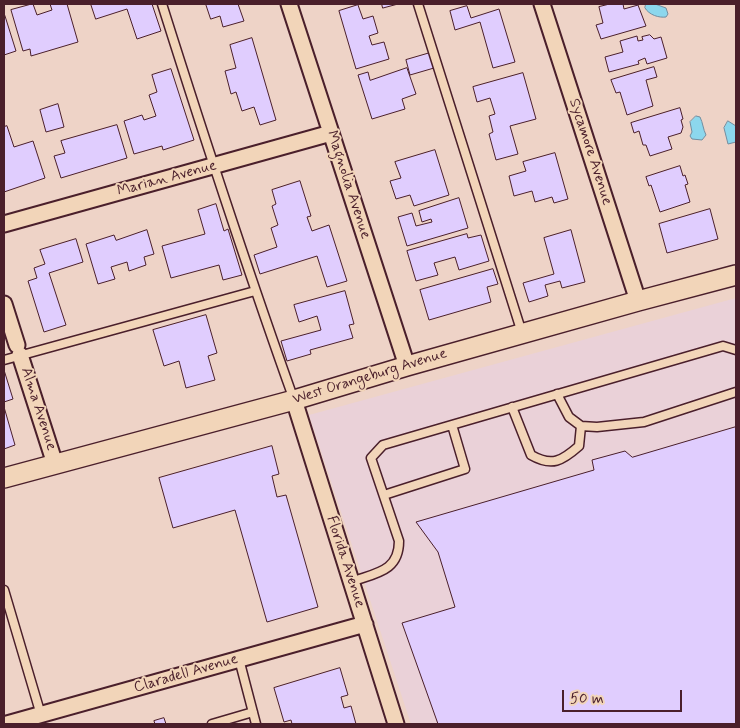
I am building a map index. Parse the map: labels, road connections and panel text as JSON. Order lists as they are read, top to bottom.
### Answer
{
  "streets": {
    "street": [
      "Sycamore Avenue",
      "Marian Avenue",
      "Magnolia Avenue",
      "West Orangeburg Avenue",
      "Alma Avenue",
      "Florida Avenue",
      "Claradell Avenue"
    ]
  },
  "crossings": [
    ["Sycamore Avenue", "West Orangeburg Avenue"],
    ["Marian Avenue", "Magnolia Avenue"],
    ["Magnolia Avenue", "West Orangeburg Avenue"],
    ["West Orangeburg Avenue", "Alma Avenue"],
    ["West Orangeburg Avenue", "Florida Avenue"],
    ["Florida Avenue", "Claradell Avenue"]
  ],
  "scale_bar": "50 m"
}
